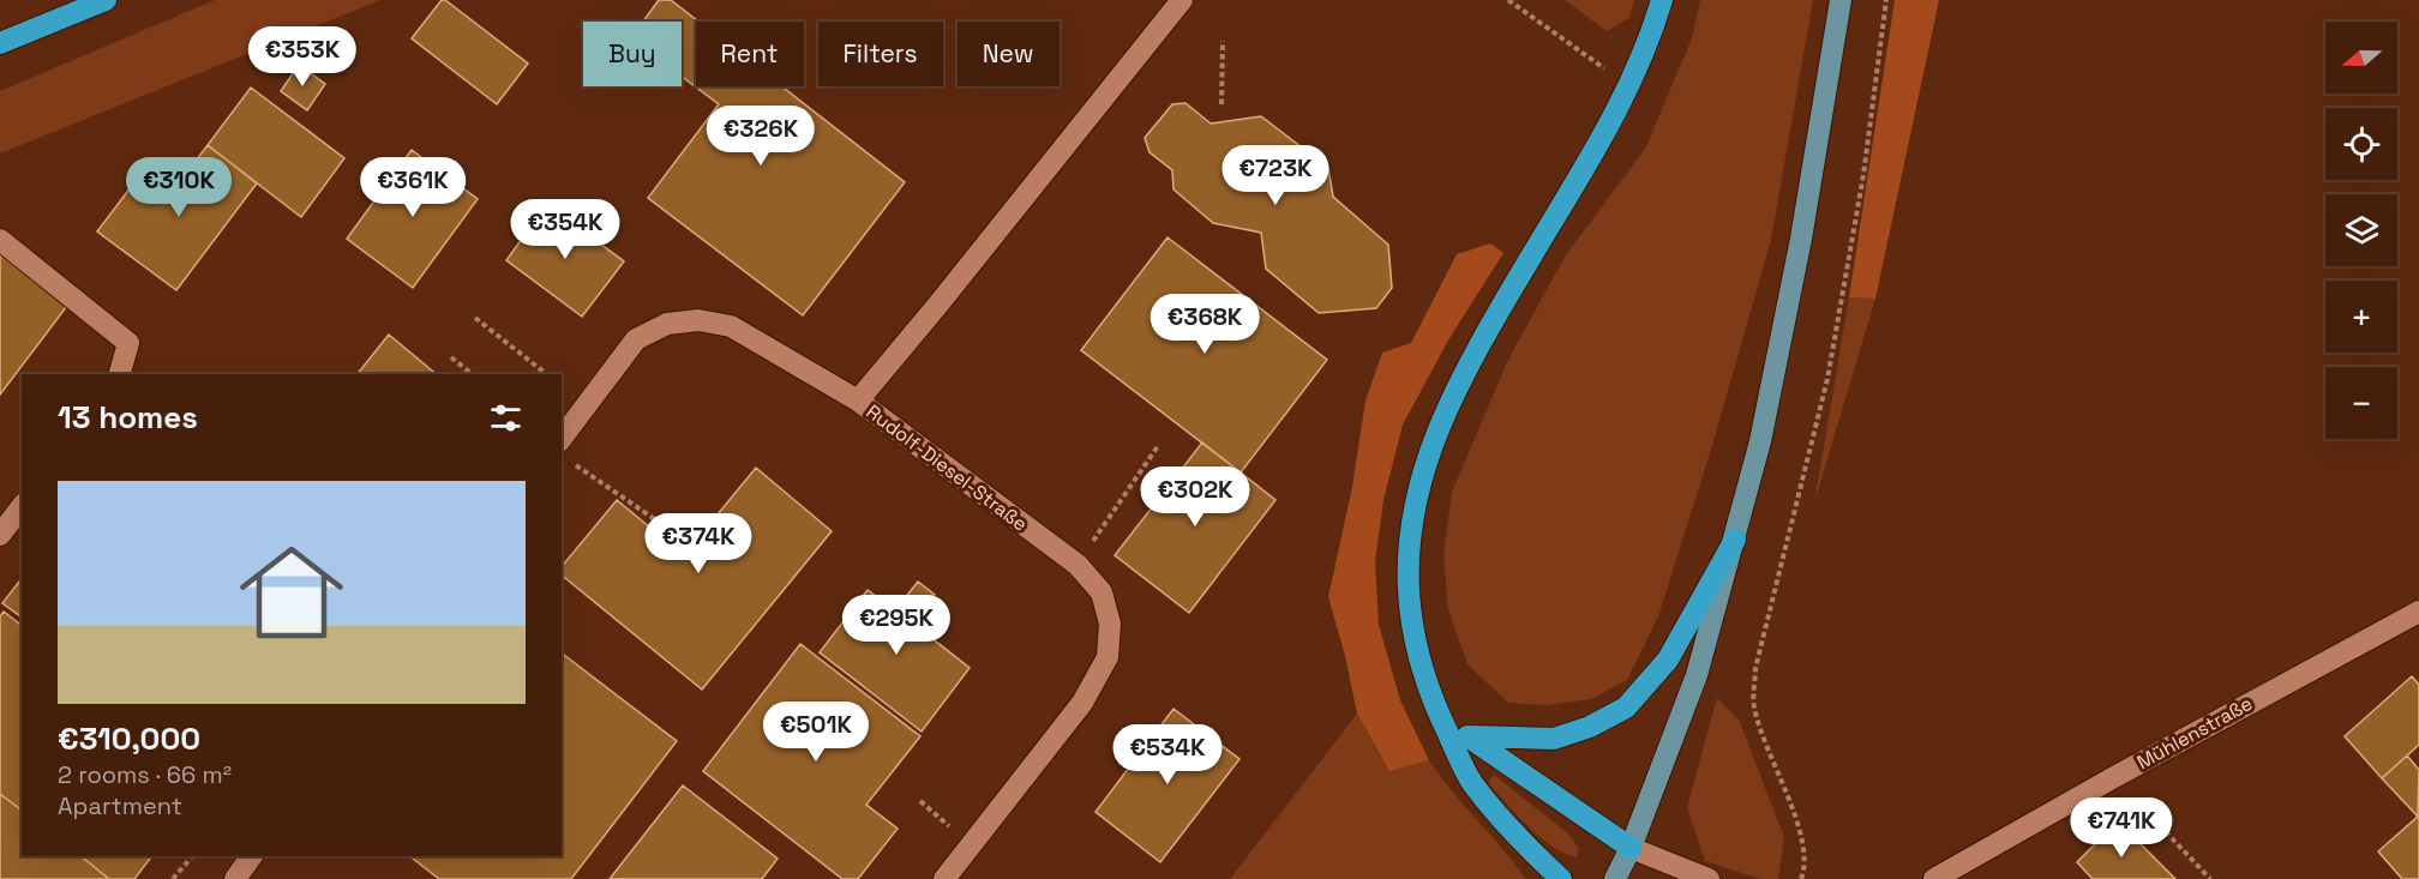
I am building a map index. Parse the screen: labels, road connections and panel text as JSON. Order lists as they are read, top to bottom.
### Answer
{
  "streets": {
    "street": ["Rudolf-Diesel-Straße", "Mühlenstraße"]
  },
  "north": "left",
  "page": {
    "map_buttons": ["+", "−"],
    "chip": [
      "Buy",
      "Rent",
      "Filters",
      "New"
    ],
    "price": [
      "€353K",
      "€326K",
      "€723K",
      "€310K",
      "€361K",
      "€354K",
      "€368K",
      "€302K",
      "€374K",
      "€295K",
      "€501K",
      "€534K",
      "€741K"
    ],
    "heading": "13 homes",
    "list": [
      {
        "name": "€310,000",
        "note": "2 rooms · 66 m² · Apartment"
      }
    ]
  }
}
